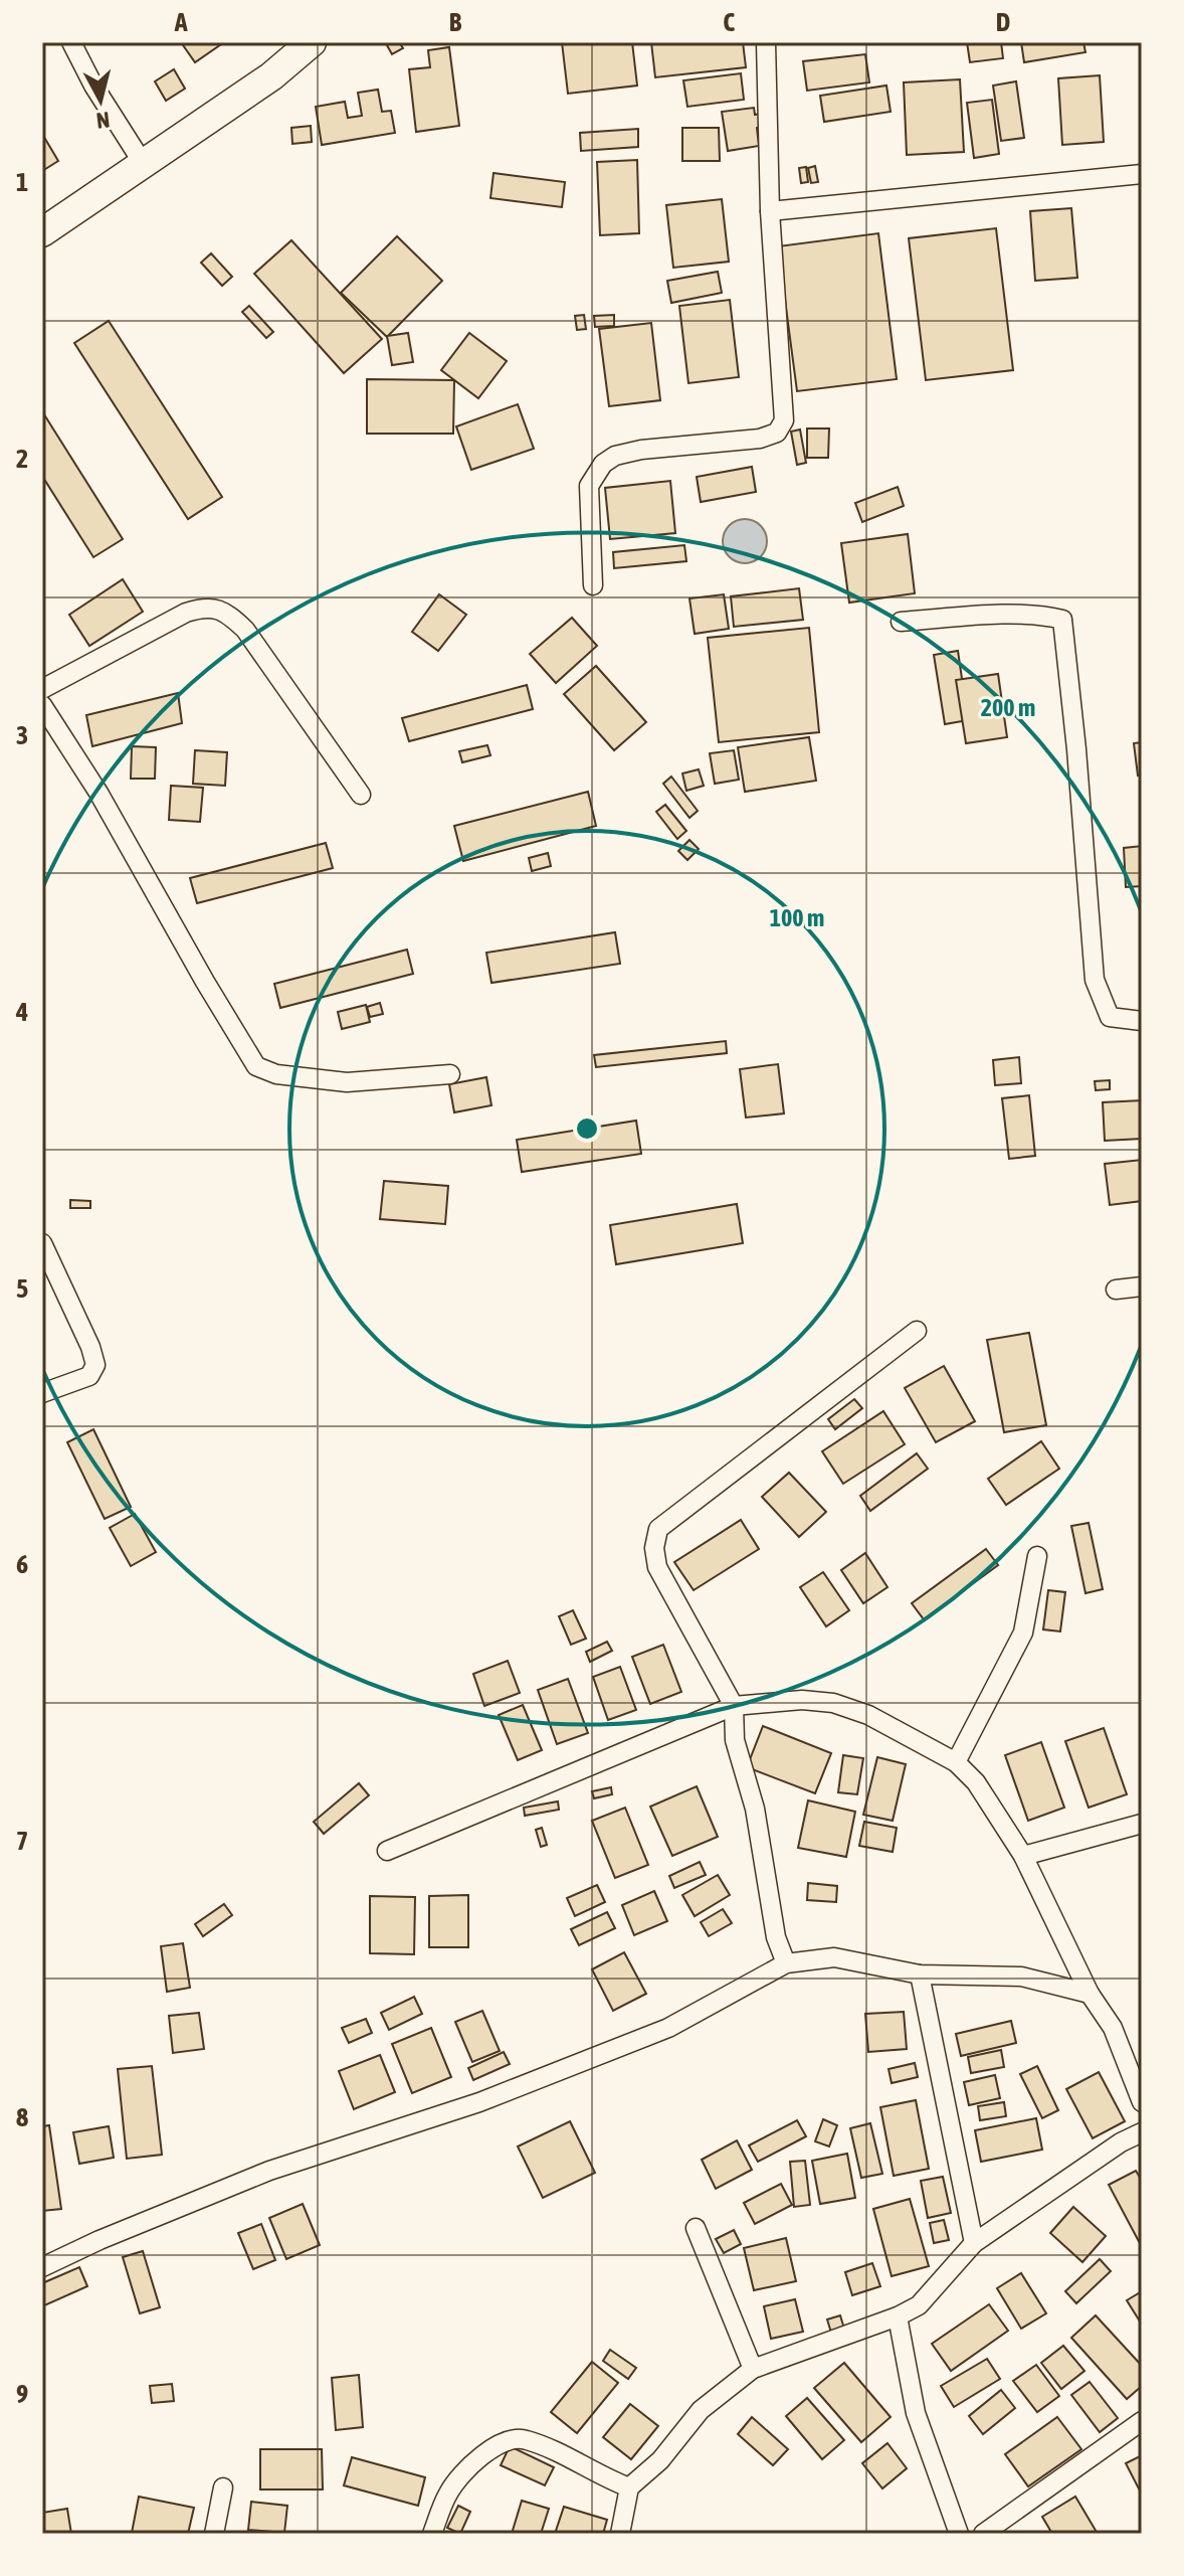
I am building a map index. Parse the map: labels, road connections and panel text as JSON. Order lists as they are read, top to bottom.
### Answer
{
  "north": "bottom",
  "grid": {
    "columns": [
      "A",
      "B",
      "C",
      "D"
    ],
    "rows": [
      "1",
      "2",
      "3",
      "4",
      "5",
      "6",
      "7",
      "8",
      "9"
    ]
  },
  "rings": ["200 m", "100 m"]
}
